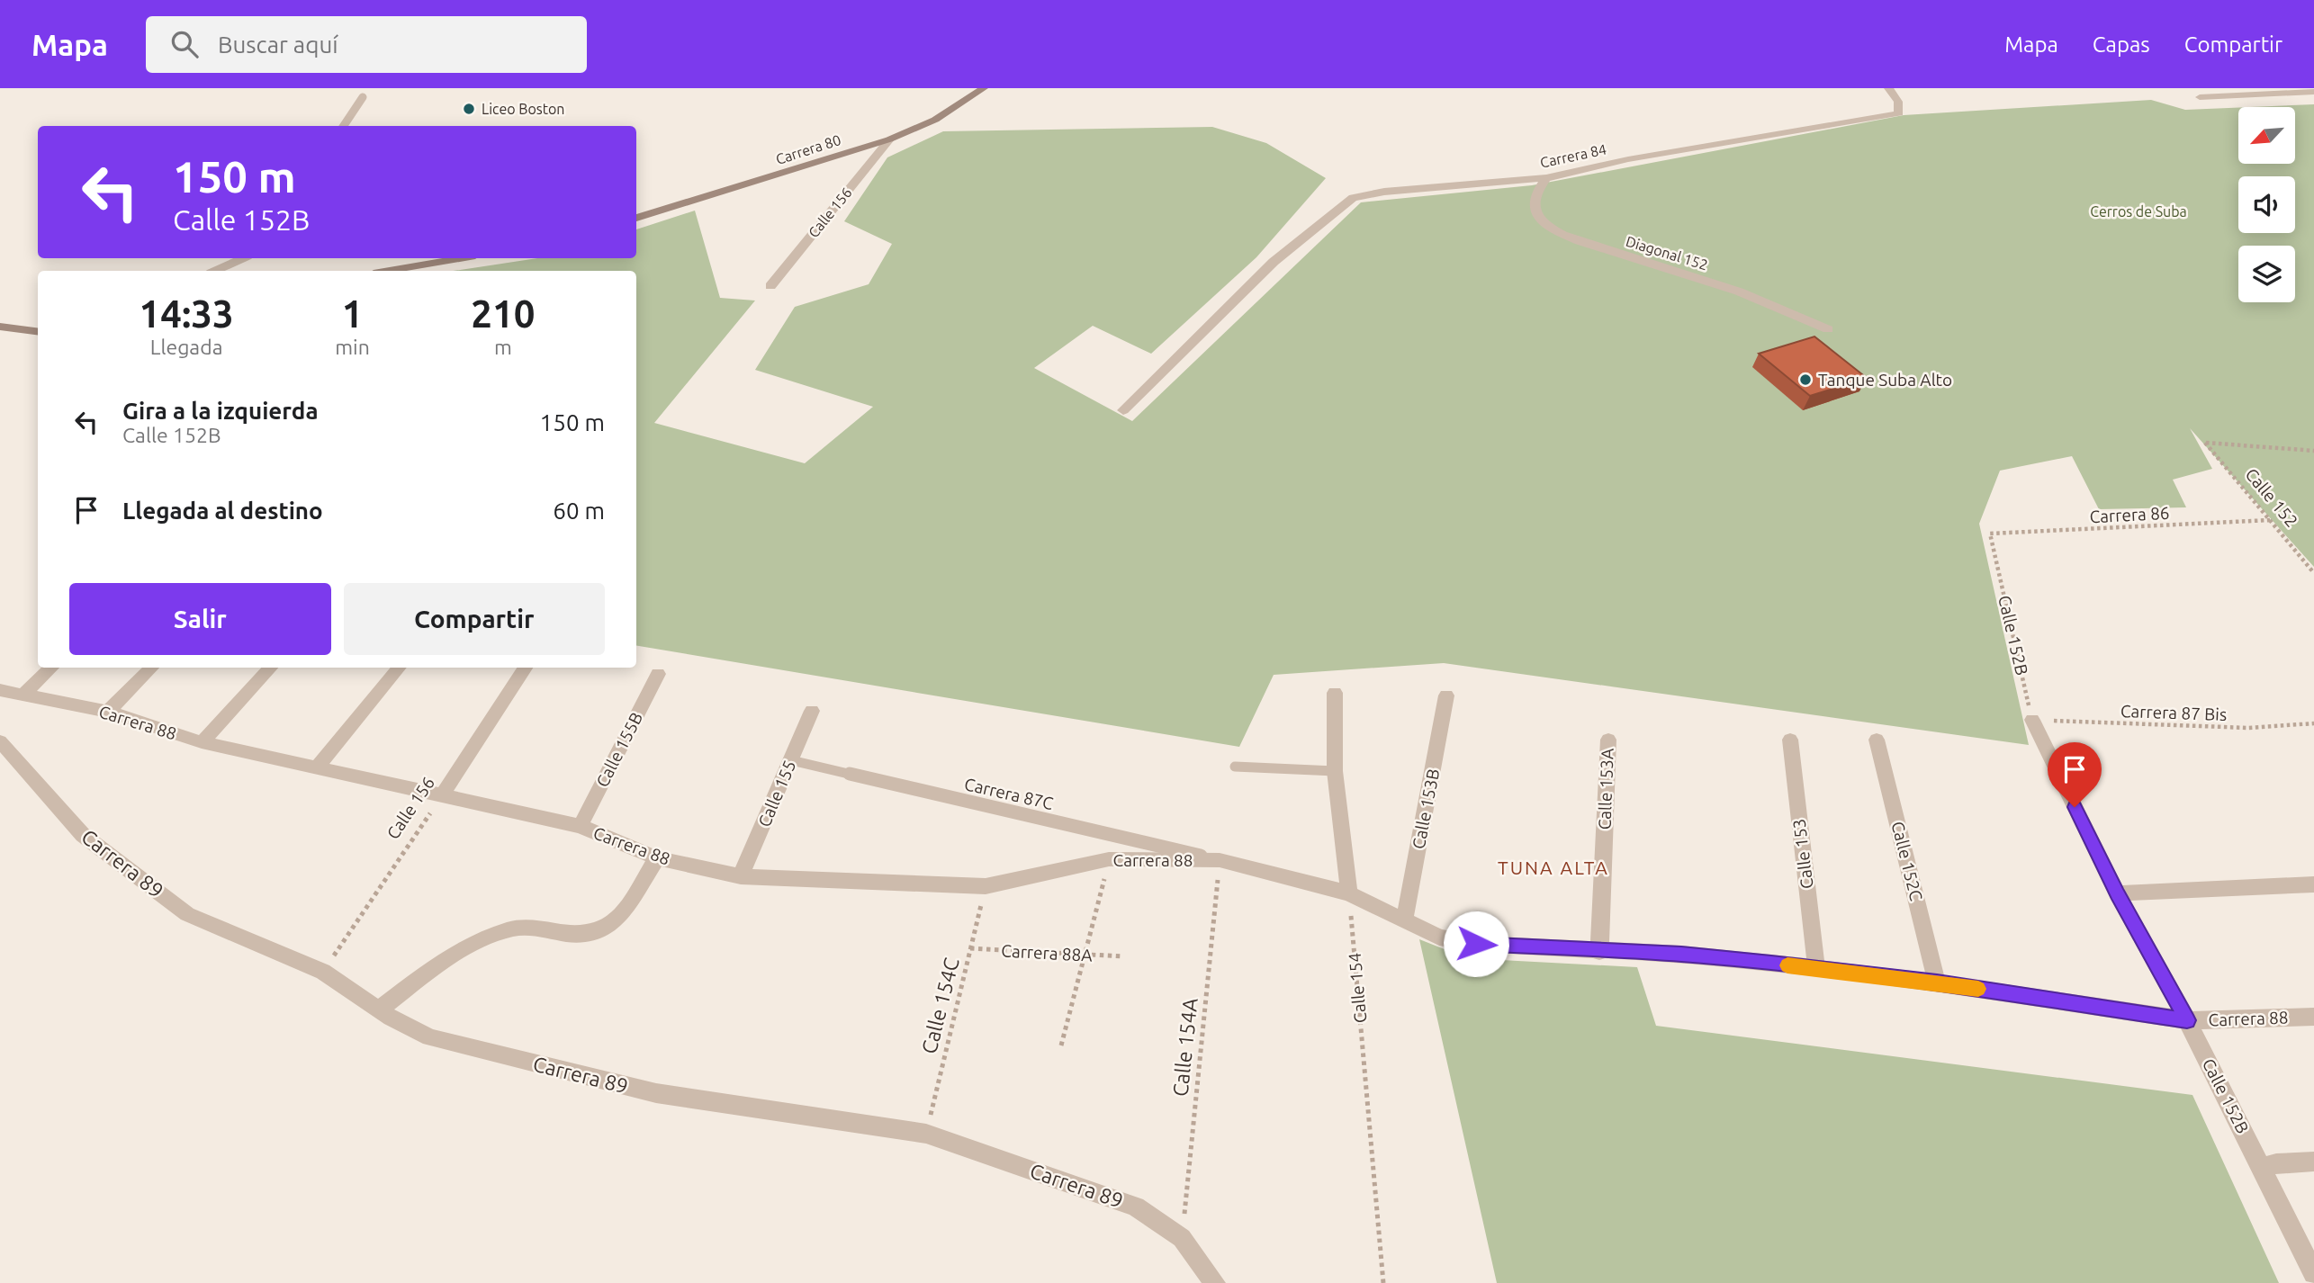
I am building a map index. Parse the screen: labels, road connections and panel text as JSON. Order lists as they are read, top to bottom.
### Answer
{
  "streets": {
    "street": [
      "Carrera 80",
      "Carrera 84",
      "Calle 156",
      "Diagonal 152",
      "Calle 152B",
      "Carrera 88",
      "Calle 155B",
      "Calle 153A",
      "Calle 155",
      "Calle 153B",
      "Calle 153",
      "Calle 152C",
      "Carrera 89"
    ],
    "lane": ["Carrera 87C"],
    "path": [
      "Calle 152",
      "Carrera 86",
      "Carrera 87 Bis",
      "Carrera 88A",
      "Calle 154",
      "Calle 154C",
      "Calle 154A"
    ]
  },
  "crossings": [
    ["Carrera 80", "Calle 156"],
    ["Carrera 84", "Diagonal 152"],
    ["Calle 156", "Carrera 88"],
    ["Calle 156", "Carrera 89"],
    ["Calle 152", "Carrera 86"],
    ["Carrera 86", "Calle 152B"],
    ["Calle 152B", "Carrera 87 Bis"],
    ["Calle 152B", "Carrera 88"],
    ["Carrera 88", "Calle 155B"],
    ["Carrera 88", "Calle 153A"],
    ["Carrera 88", "Calle 155"],
    ["Carrera 88", "Carrera 87C"],
    ["Carrera 88", "Calle 153B"],
    ["Carrera 88", "Calle 153"],
    ["Carrera 88", "Calle 152C"],
    ["Carrera 88", "Calle 154"],
    ["Carrera 88", "Calle 154C"],
    ["Carrera 88", "Calle 154A"],
    ["Calle 155", "Carrera 87C"],
    ["Carrera 87C", "Calle 154A"],
    ["Carrera 89", "Calle 154C"],
    ["Carrera 89", "Calle 154A"],
    ["Carrera 88A", "Calle 154C"]
  ],
  "districts": ["TUNA ALTA"],
  "parks": ["Cerros de Suba"],
  "places": ["Liceo Boston", "Tanque Suba Alto"],
  "north": "bottom left",
  "page": {
    "header": "Mapa",
    "search": "Buscar aquí",
    "nav": ["Mapa", "Capas", "Compartir"],
    "turn": ["150 m", "Calle 152B"],
    "eta": [
      "14:33",
      "Llegada",
      "1",
      "min",
      "210",
      "m"
    ],
    "list": [
      {
        "name": "Gira a la izquierda",
        "note": "Calle 152B",
        "value": "150 m"
      },
      {
        "name": "Llegada al destino",
        "value": "60 m"
      }
    ],
    "buttons": ["Salir", "Compartir"]
  }
}
